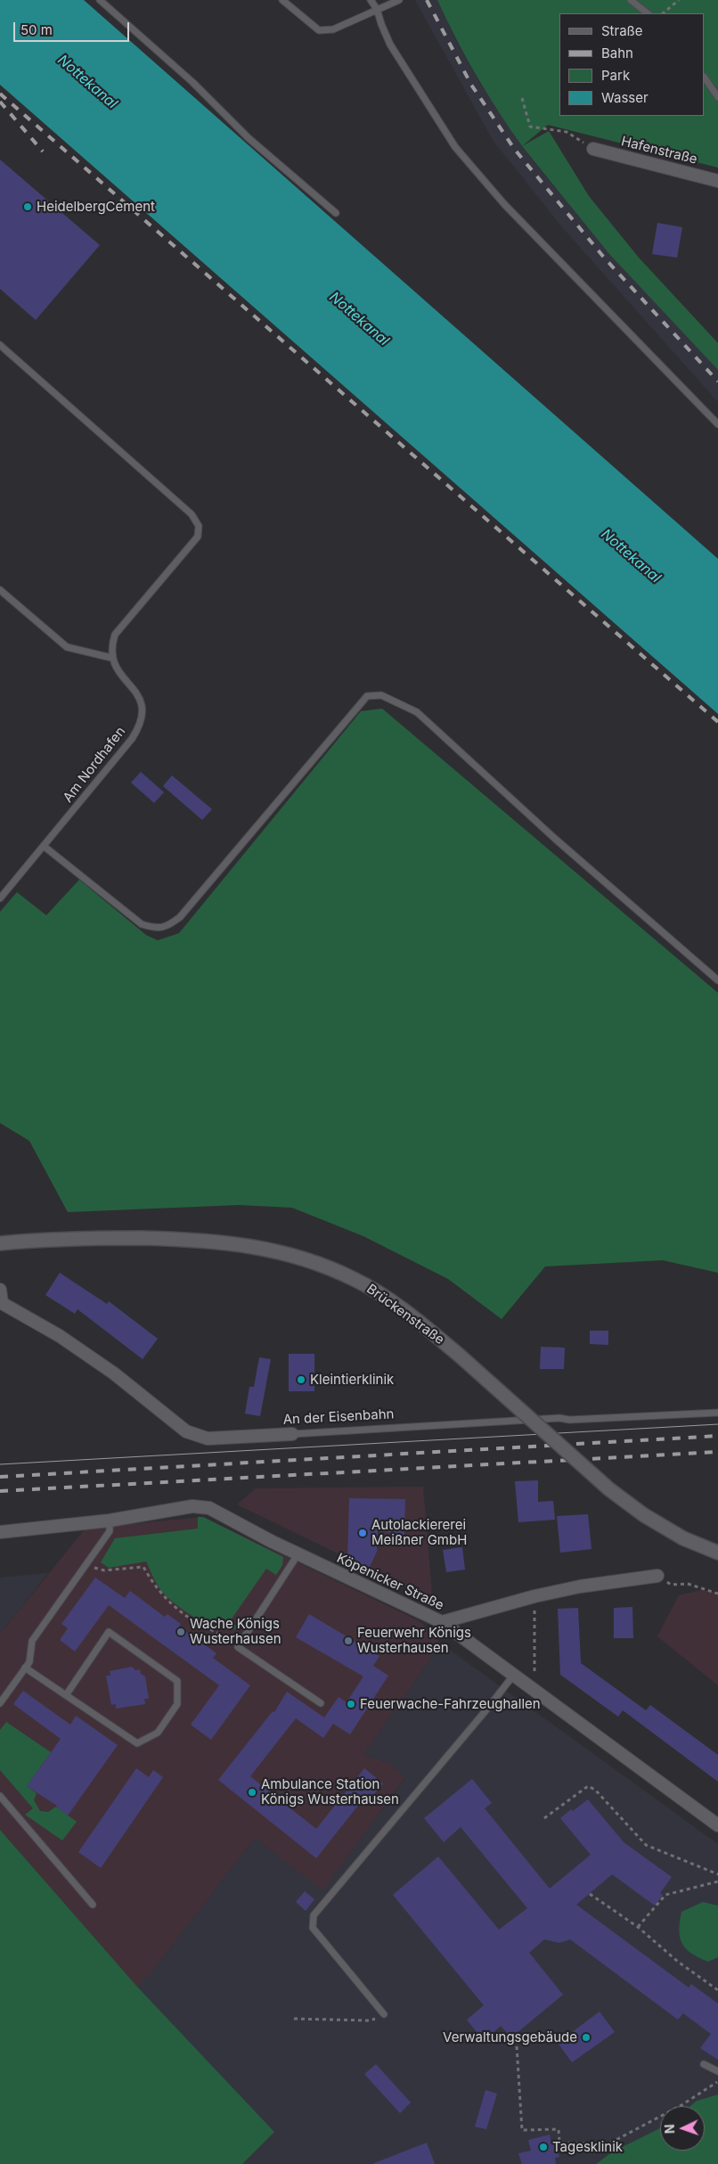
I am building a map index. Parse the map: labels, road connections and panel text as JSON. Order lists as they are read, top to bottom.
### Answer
{
  "streets": {
    "main road": ["Brückenstraße"],
    "street": ["Hafenstraße", "An der Eisenbahn", "Köpenicker Straße"],
    "lane": ["Am Nordhafen"]
  },
  "water": ["Nottekanal"],
  "places": [
    "HeidelbergCement",
    "Kleintierklinik",
    "Autolackiererei Meißner GmbH",
    "Wache Königs Wusterhausen",
    "Feuerwehr Königs Wusterhausen",
    "Feuerwache-Fahrzeughallen",
    "Ambulance Station Königs Wusterhausen",
    "Verwaltungsgebäude",
    "Tagesklinik"
  ],
  "legend": [
    "Straße",
    "Bahn",
    "Park",
    "Wasser"
  ],
  "scale_bar": "50 m",
  "north": "left"
}
